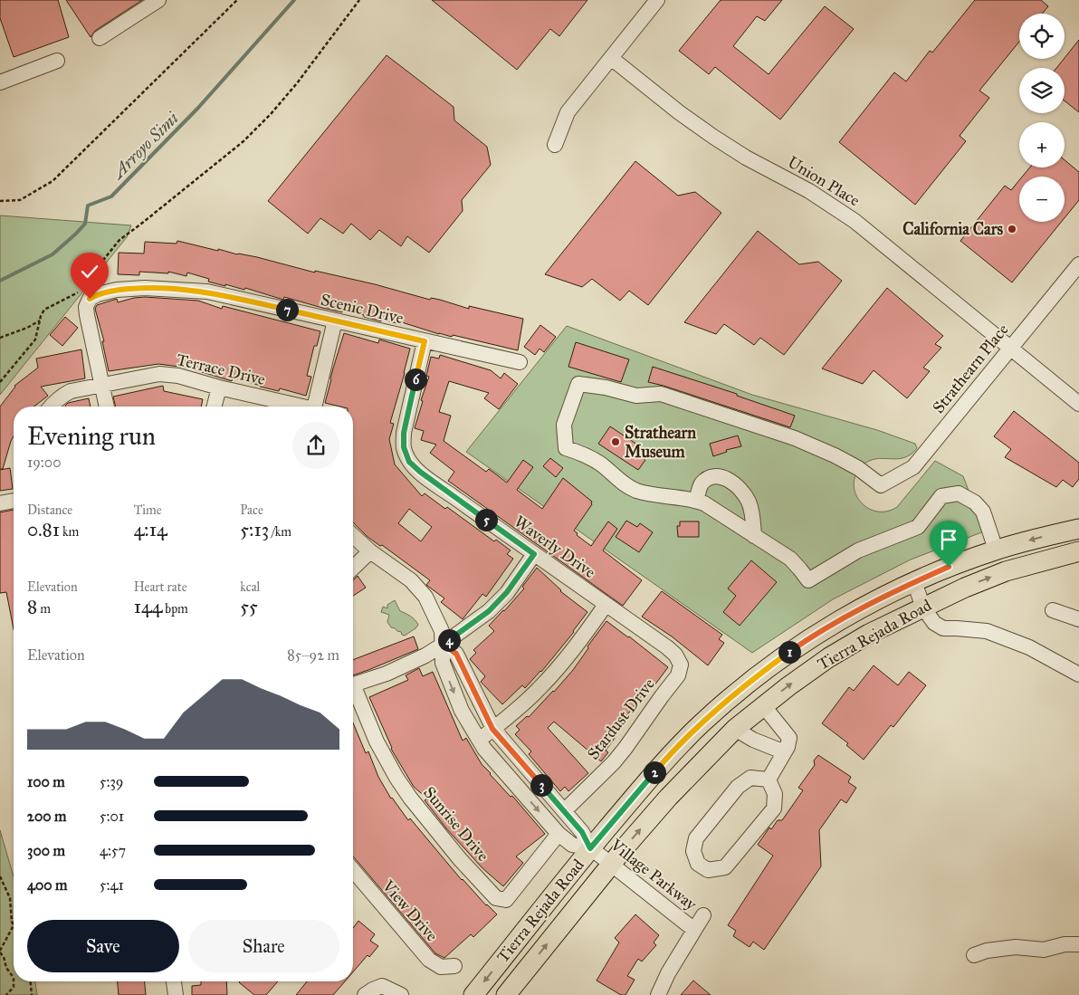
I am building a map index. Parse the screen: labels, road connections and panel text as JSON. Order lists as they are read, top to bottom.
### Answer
{
  "streets": {
    "main road": ["Tierra Rejada Road"],
    "street": [
      "Union Place",
      "Scenic Drive",
      "Strathearn Place",
      "Terrace Drive",
      "Waverly Drive",
      "Stardust Drive",
      "Sunrise Drive",
      "Village Parkway",
      "View Drive"
    ]
  },
  "crossings": [
    ["Union Place", "Strathearn Place"],
    ["Scenic Drive", "Terrace Drive"],
    ["Scenic Drive", "Waverly Drive"],
    ["Waverly Drive", "Stardust Drive"],
    ["Tierra Rejada Road", "Village Parkway"],
    ["Stardust Drive", "Village Parkway"],
    ["Sunrise Drive", "Village Parkway"]
  ],
  "water": ["Arroyo Simi"],
  "places": ["California Cars", "Strathearn Museum"],
  "page": {
    "map_buttons": ["+", "−"],
    "pins": [
      "7",
      "6",
      "5",
      "4",
      "1",
      "2",
      "3"
    ],
    "heading": ["Evening run", "19:00"],
    "stats": [
      ["Distance", "0.81 km"],
      ["Time", "4:14"],
      ["Pace", "5:13 /km"],
      ["Elevation", "8 m"],
      ["Heart rate", "144 bpm"],
      ["kcal", "55"]
    ],
    "chart": ["Elevation", "85–92 m"],
    "list": [
      {
        "name": "100 m",
        "note": "5:39"
      },
      {
        "name": "200 m",
        "note": "5:01"
      },
      {
        "name": "300 m",
        "note": "4:57"
      },
      {
        "name": "400 m",
        "note": "5:41"
      }
    ],
    "buttons": ["Save", "Share"]
  }
}
